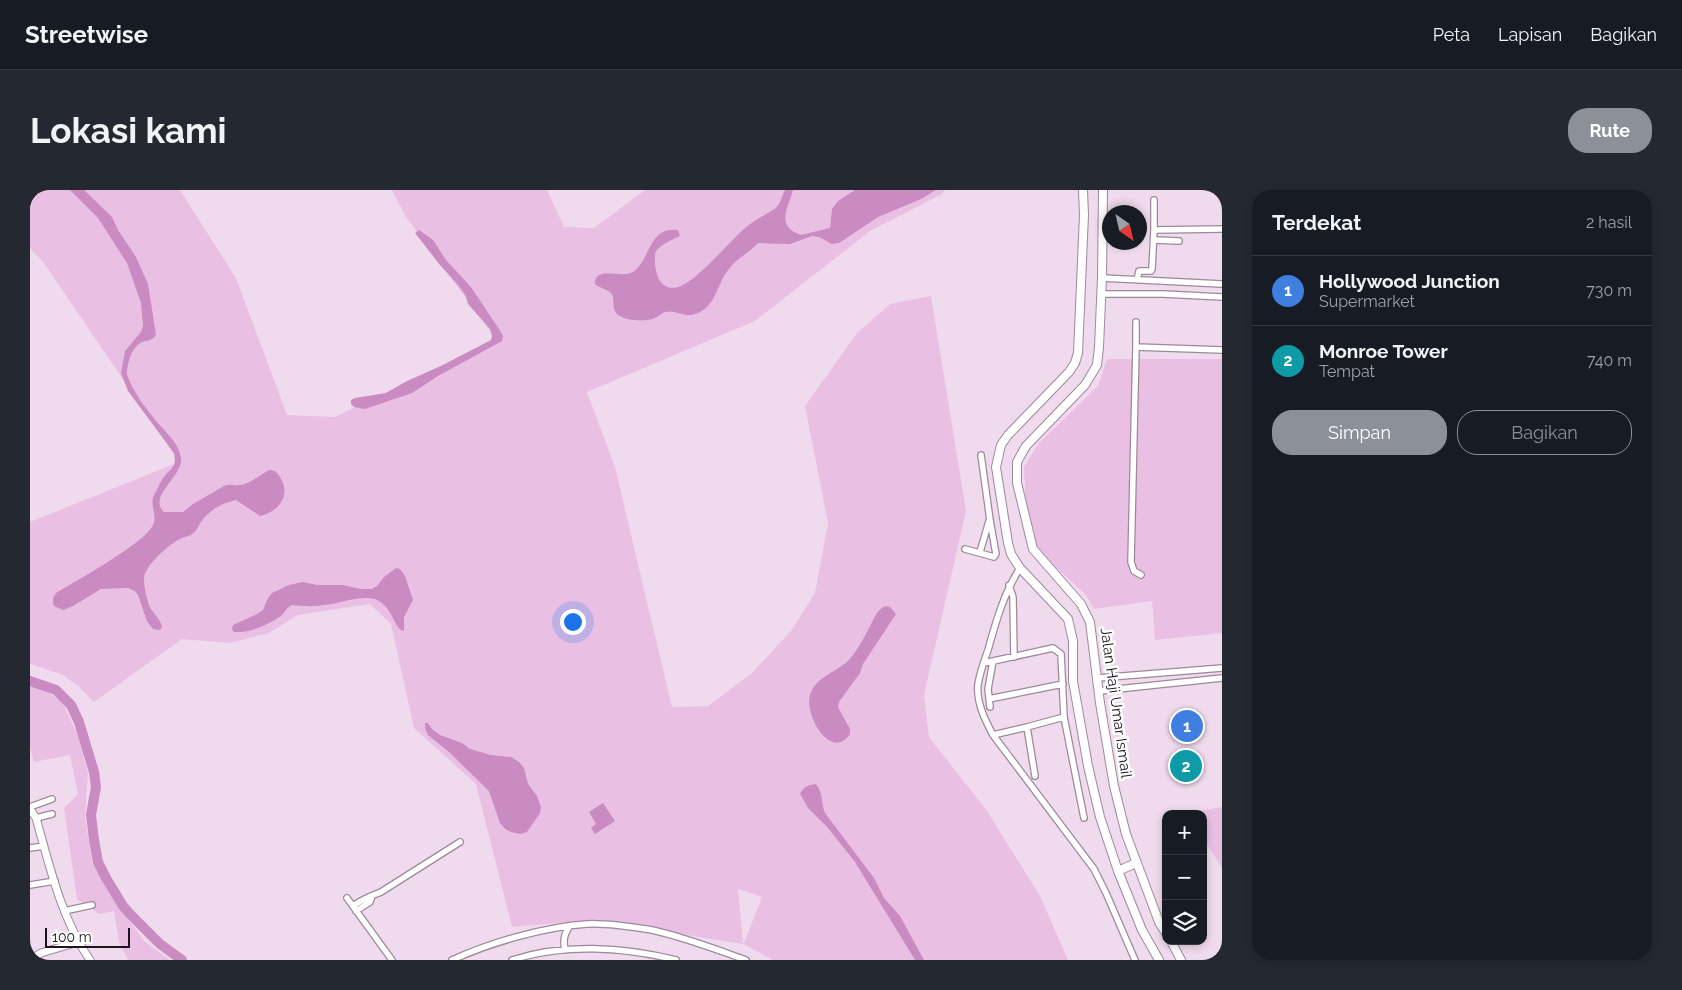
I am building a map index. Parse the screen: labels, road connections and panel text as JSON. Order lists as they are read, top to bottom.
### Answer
{
  "streets": {
    "main road": ["Jalan Haji Umar Ismail"]
  },
  "scale_bar": "100 m",
  "north": "bottom right",
  "page": {
    "header": "Streetwise",
    "nav": ["Peta", "Lapisan", "Bagikan"],
    "buttons": [
      "Rute",
      ["Simpan", "Bagikan"]
    ],
    "title": "Lokasi kami",
    "heading": ["Terdekat", "2 hasil"],
    "list": [
      {
        "mark": "1",
        "name": "Hollywood Junction",
        "note": "Supermarket",
        "value": "730 m"
      },
      {
        "mark": "2",
        "name": "Monroe Tower",
        "note": "Tempat",
        "value": "740 m"
      }
    ],
    "pins": ["1", "2"],
    "map_buttons": ["+", "−"],
    "scale": "100 m"
  }
}
